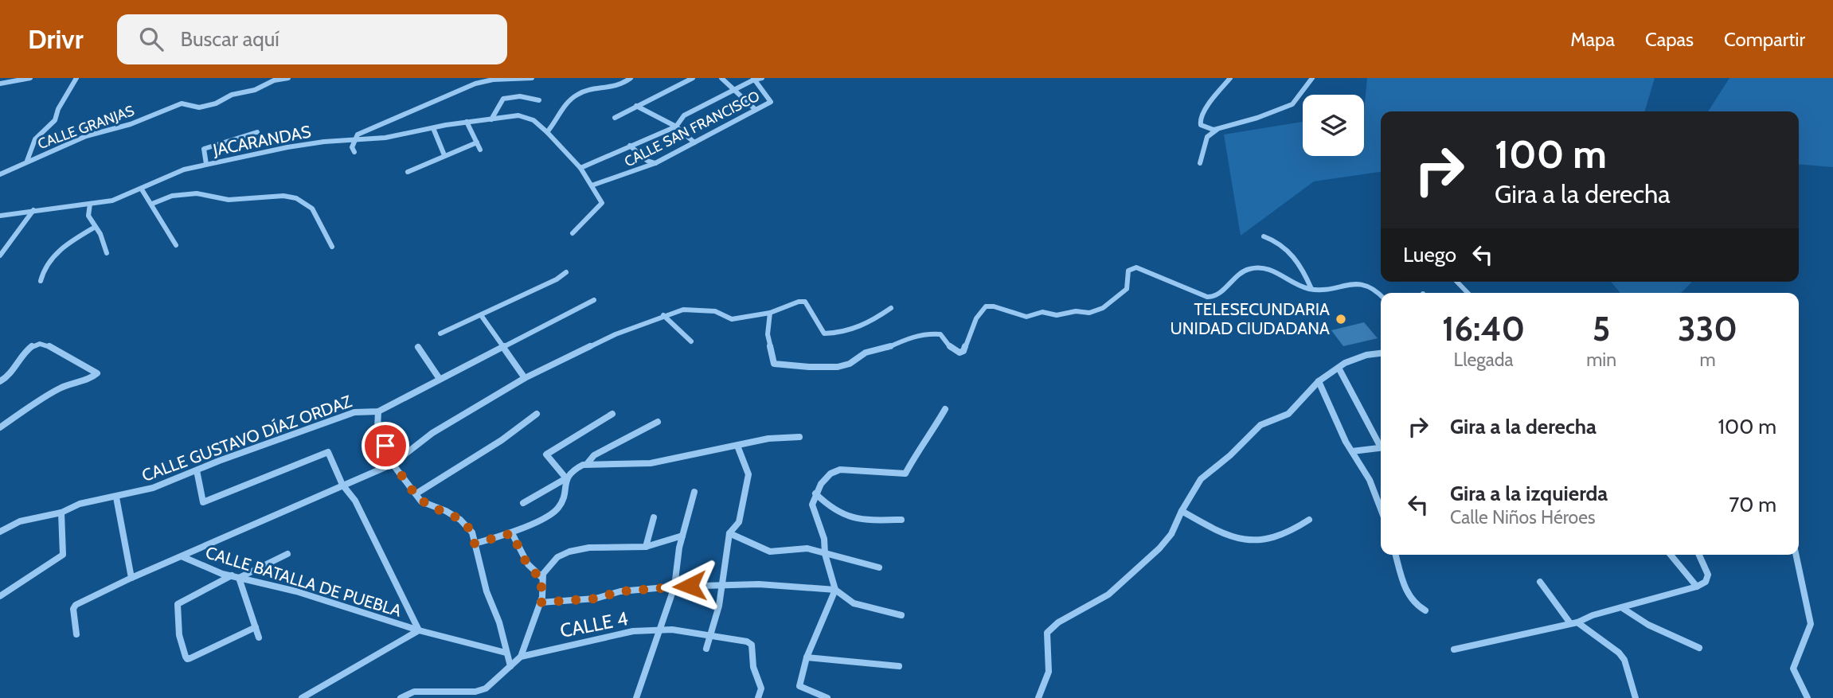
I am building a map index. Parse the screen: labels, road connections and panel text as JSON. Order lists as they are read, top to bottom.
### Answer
{
  "streets": {
    "street": [
      "CALLE GRANJAS",
      "CALLE SAN FRANCISCO",
      "JACARANDAS",
      "CALLE GUSTAVO DÍAZ ORDAZ",
      "CALLE BATALLA DE PUEBLA",
      "CALLE 4"
    ]
  },
  "places": ["TELESECUNDARIA UNIDAD CIUDADANA"],
  "page": {
    "header": "Drivr",
    "search": "Buscar aquí",
    "nav": ["Mapa", "Capas", "Compartir"],
    "turn": ["100 m", "Gira a la derecha"],
    "then": "Luego",
    "eta": [
      "16:40",
      "Llegada",
      "5",
      "min",
      "330",
      "m"
    ],
    "list": [
      {
        "name": "Gira a la derecha",
        "value": "100 m"
      },
      {
        "name": "Gira a la izquierda",
        "note": "Calle Niños Héroes",
        "value": "70 m"
      }
    ]
  }
}
